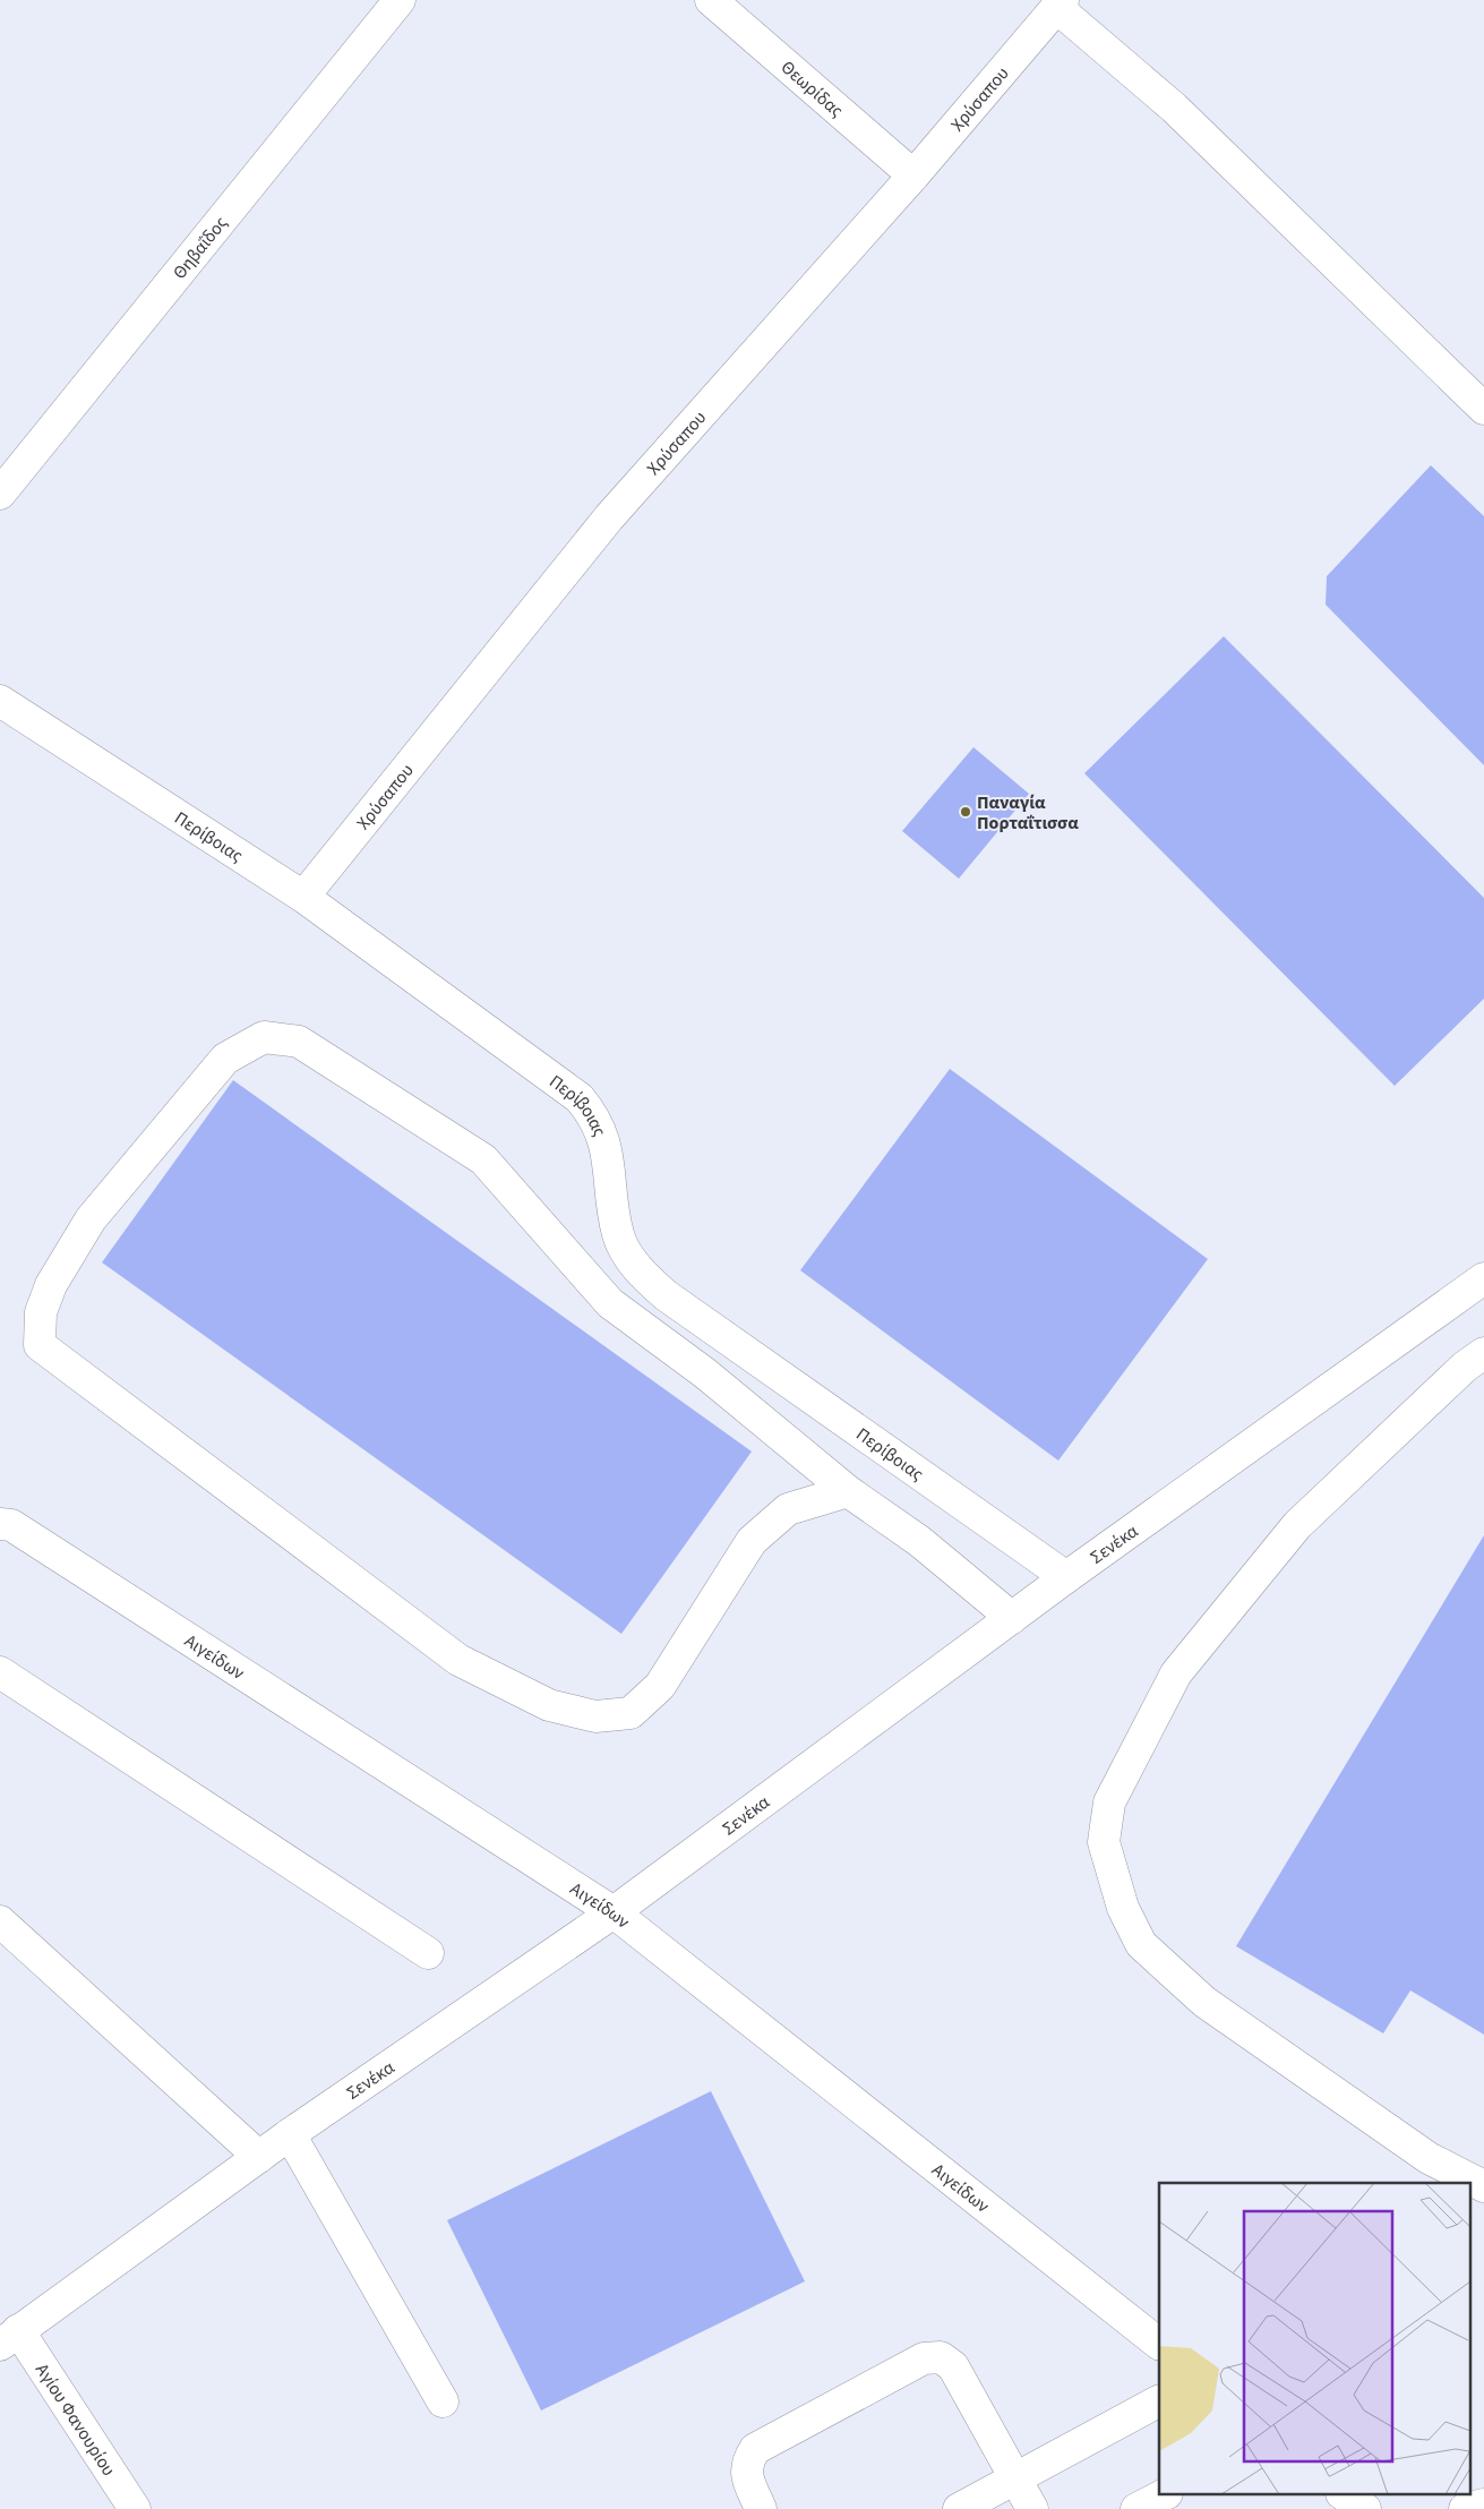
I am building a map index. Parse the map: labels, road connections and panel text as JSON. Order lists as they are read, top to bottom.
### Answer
{
  "streets": {
    "street": [
      "Θεωρίδας",
      "Χρύσαπου",
      "Θηβαΐδος",
      "Περίβοιας",
      "Σενέκα",
      "Αιγείδων",
      "Αγίου Φανουρίου"
    ]
  },
  "crossings": [
    ["Θεωρίδας", "Χρύσαπου"],
    ["Χρύσαπου", "Περίβοιας"],
    ["Περίβοιας", "Σενέκα"],
    ["Σενέκα", "Αιγείδων"],
    ["Σενέκα", "Αγίου Φανουρίου"]
  ],
  "places": ["Παναγία Πορταΐτισσα"]
}
